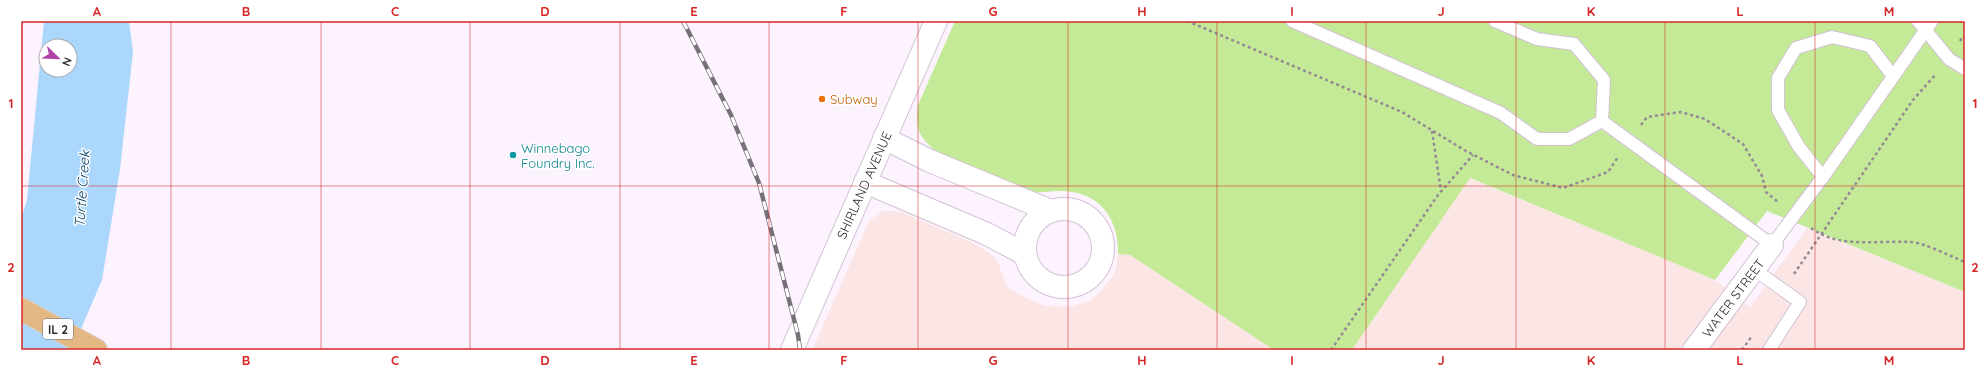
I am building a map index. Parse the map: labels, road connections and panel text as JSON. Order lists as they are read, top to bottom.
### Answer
{
  "streets": {
    "main road": ["IL 2"],
    "street": ["SHIRLAND AVENUE", "WATER STREET"]
  },
  "water": ["Turtle Creek"],
  "places": ["Subway", "Winnebago Foundry Inc."],
  "north": "bottom right",
  "grid": {
    "columns": [
      "A",
      "B",
      "C",
      "D",
      "E",
      "F",
      "G",
      "H",
      "I",
      "J",
      "K",
      "L",
      "M"
    ],
    "rows": ["1", "2"]
  }
}
